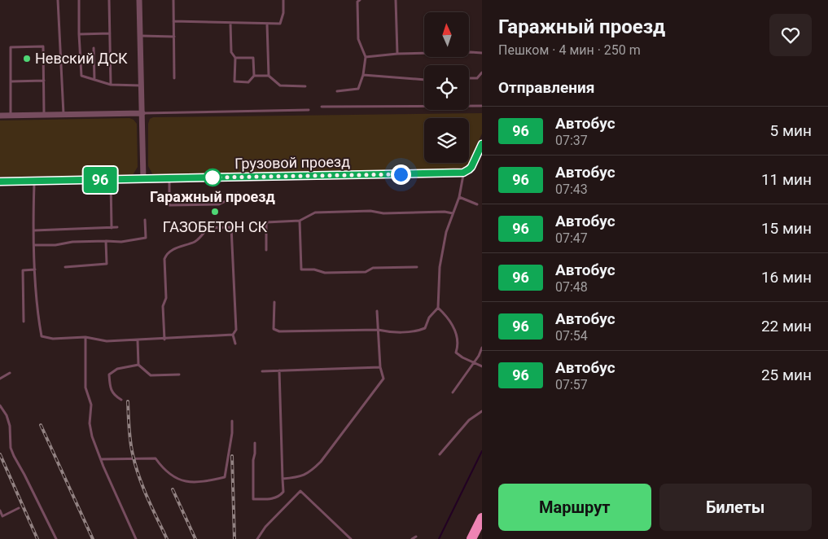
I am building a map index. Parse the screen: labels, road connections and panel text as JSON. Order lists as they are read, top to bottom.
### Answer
{
  "streets": {
    "street": ["Грузовой проезд"]
  },
  "places": ["Невский ДСК", "Гаражный проезд", "ГАЗОБЕТОН СК"],
  "lines": ["bus line 96"],
  "north": "top",
  "page": {
    "on_map": "96",
    "heading": [
      ["Гаражный проезд", "Пешком · 4 мин · 250 m"],
      "Отправления"
    ],
    "list": [
      {
        "mark": "96",
        "name": "Автобус",
        "note": "07:37",
        "value": "5 мин"
      },
      {
        "mark": "96",
        "name": "Автобус",
        "note": "07:43",
        "value": "11 мин"
      },
      {
        "mark": "96",
        "name": "Автобус",
        "note": "07:47",
        "value": "15 мин"
      },
      {
        "mark": "96",
        "name": "Автобус",
        "note": "07:48",
        "value": "16 мин"
      },
      {
        "mark": "96",
        "name": "Автобус",
        "note": "07:54",
        "value": "22 мин"
      },
      {
        "mark": "96",
        "name": "Автобус",
        "note": "07:57",
        "value": "25 мин"
      }
    ],
    "buttons": ["Маршрут", "Билеты"]
  }
}
